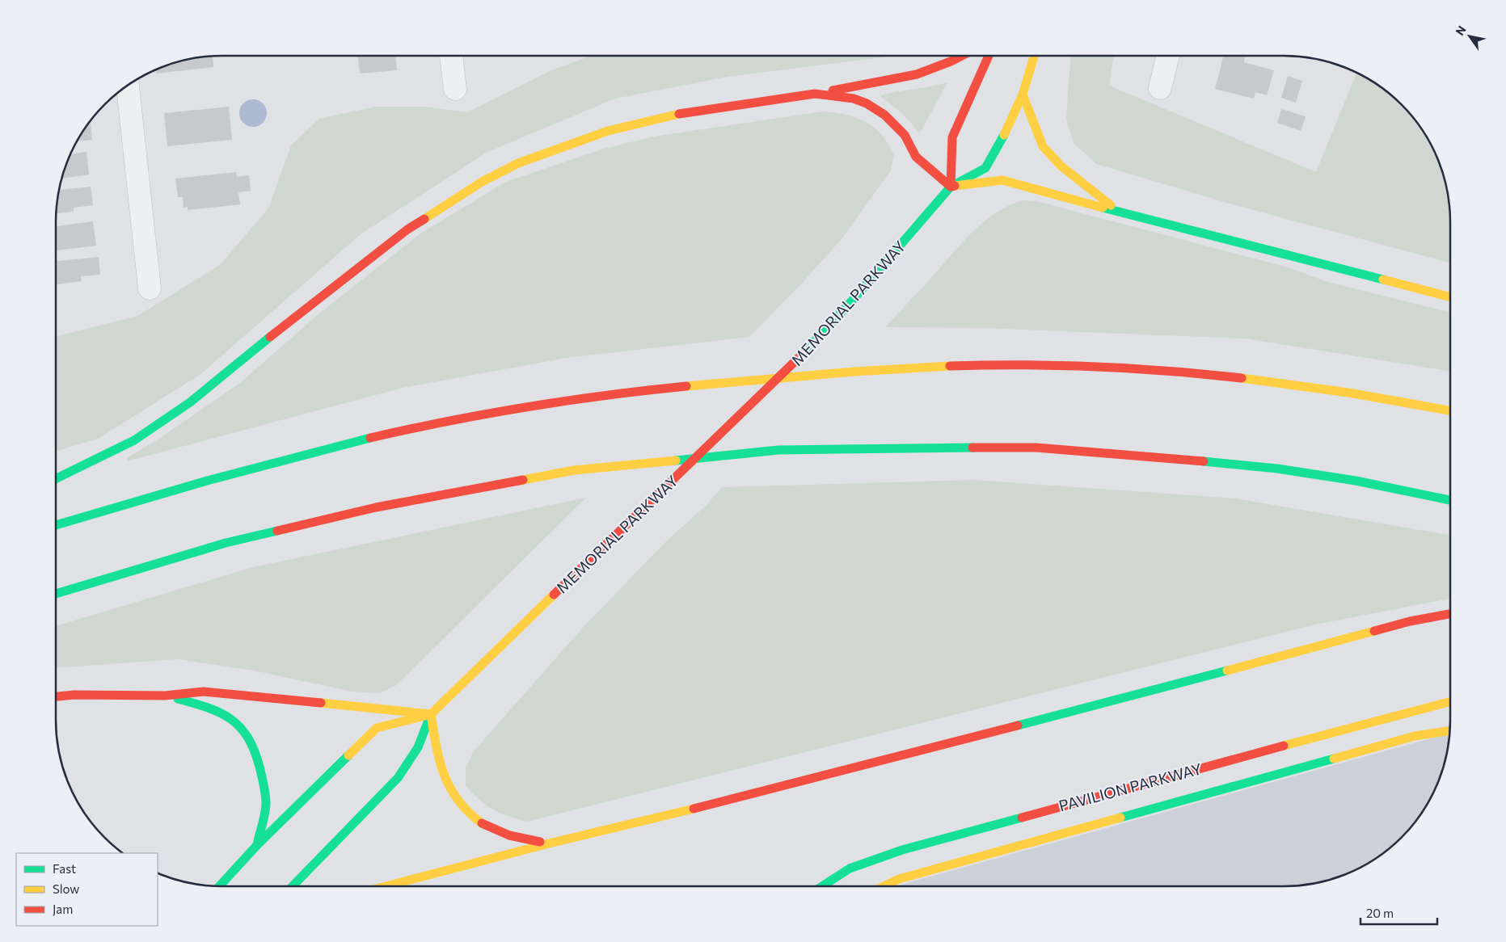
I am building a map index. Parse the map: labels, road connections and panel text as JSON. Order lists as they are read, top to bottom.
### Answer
{
  "streets": {
    "main road": ["MEMORIAL PARKWAY", "PAVILION PARKWAY"]
  },
  "legend": ["Fast", "Slow", "Jam"],
  "scale_bar": "20 m",
  "north": "top left"
}
